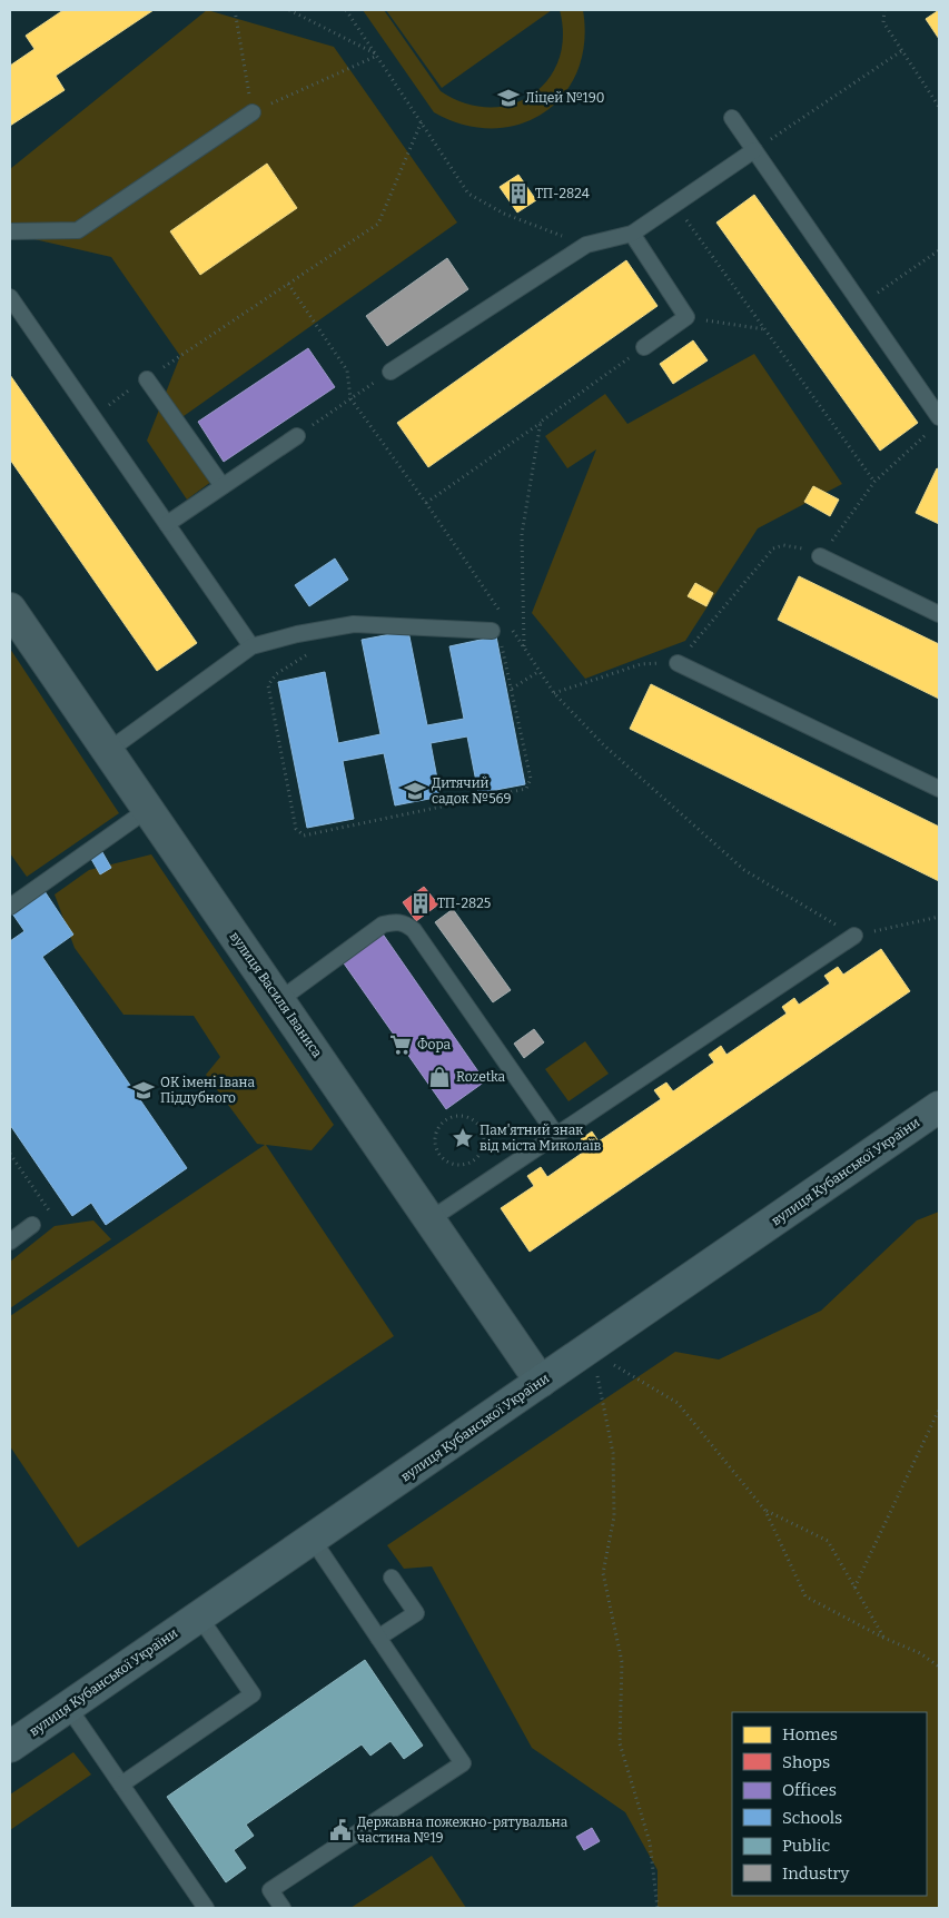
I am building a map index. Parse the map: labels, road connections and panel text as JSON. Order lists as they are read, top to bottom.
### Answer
{
  "streets": {
    "street": ["вулиця Василя Іваниса", "вулиця Кубанської України"]
  },
  "crossings": [
    ["вулиця Василя Іваниса", "вулиця Кубанської України"]
  ],
  "places": {
    "school or university": ["Ліцей №190", "Дитячий садок №569", "ОК імені Івана Піддубного"],
    "building": ["ТП-2824", "ТП-2825"],
    "supermarket": ["Фора"],
    "shop": ["Rozetka"],
    "place": ["Пам'ятний знак від міста Миколаїв"],
    "public building": ["Державна пожежно-рятувальна частина №19"]
  },
  "legend": [
    "Homes",
    "Shops",
    "Offices",
    "Schools",
    "Public",
    "Industry"
  ]
}
